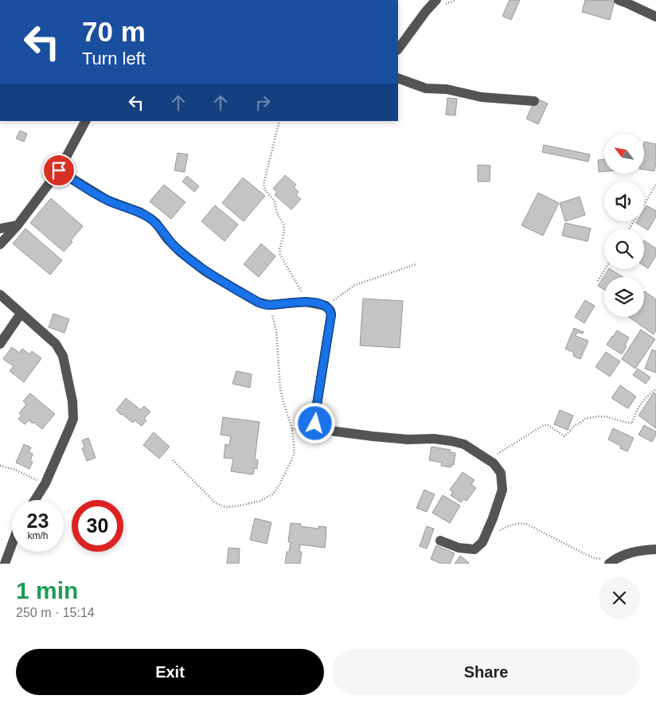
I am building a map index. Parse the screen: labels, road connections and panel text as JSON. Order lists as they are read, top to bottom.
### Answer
{
  "north": "top left",
  "page": {
    "turn": ["70 m", "Turn left"],
    "speed": "23 km/h",
    "limit": "30",
    "heading": ["1 min", "250 m · 15:14"],
    "buttons": ["Exit", "Share"]
  }
}
